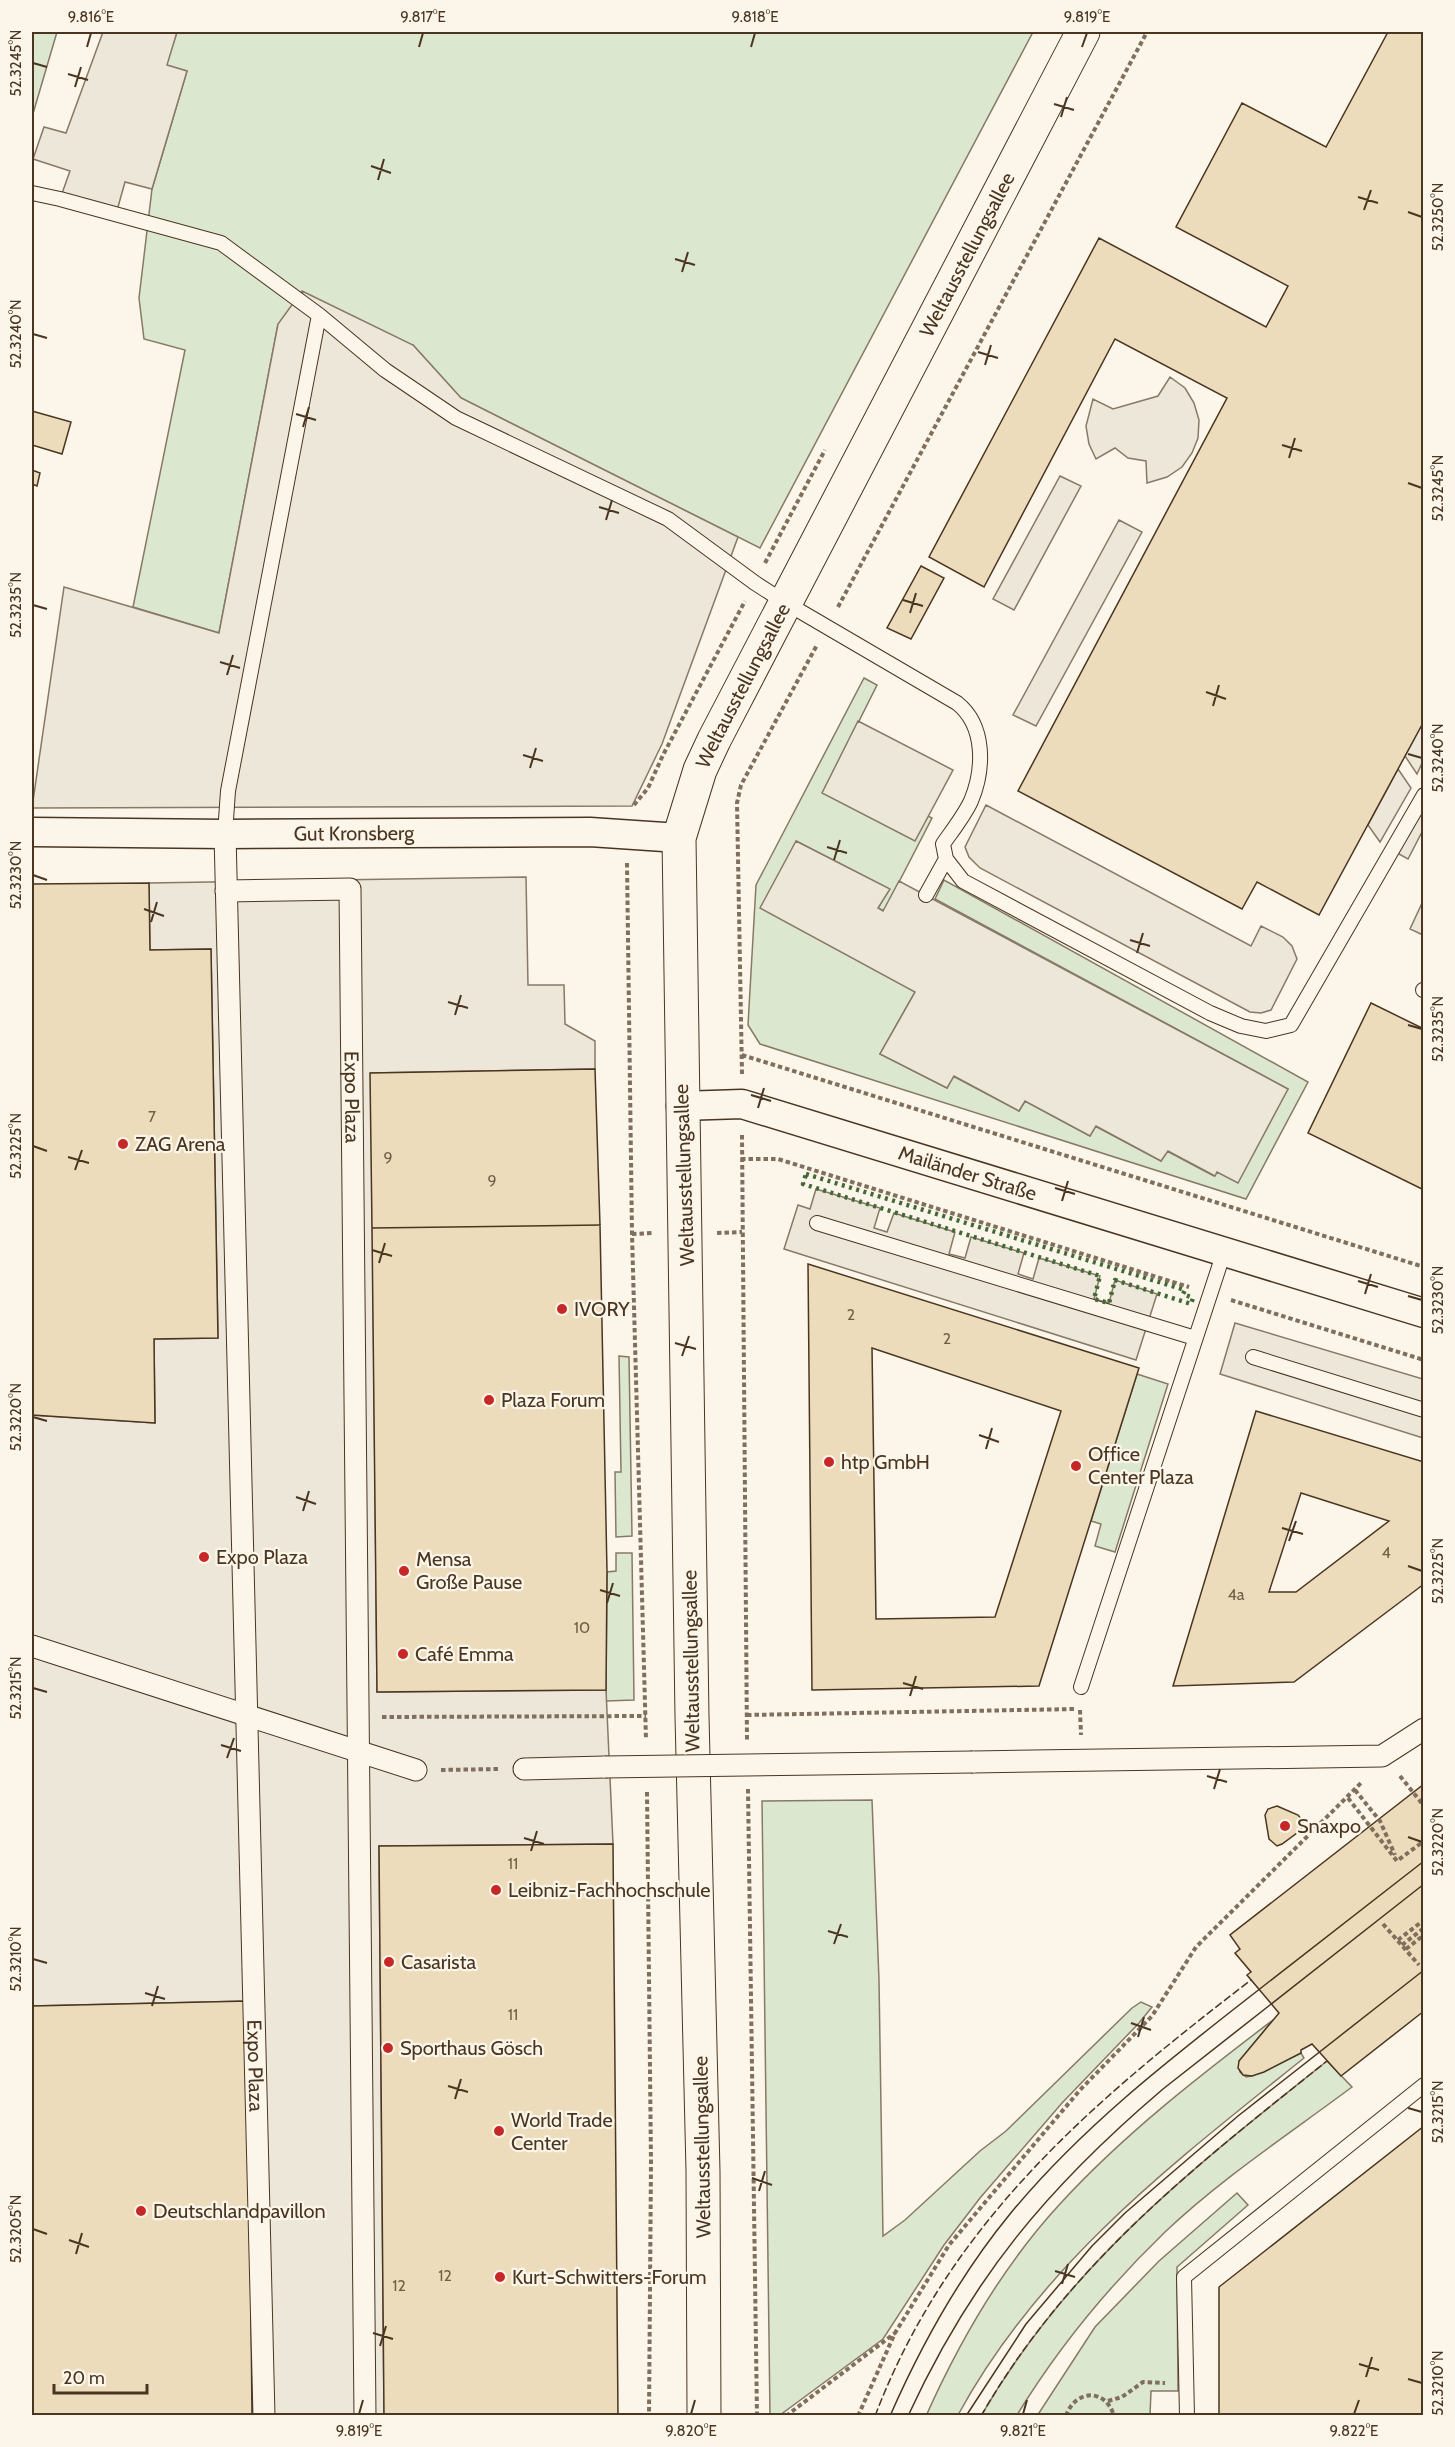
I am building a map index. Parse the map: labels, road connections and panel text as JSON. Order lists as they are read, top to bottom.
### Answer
{
  "streets": {
    "main road": ["Weltausstellungsallee"],
    "street": ["Gut Kronsberg", "Expo Plaza", "Mailänder Straße"]
  },
  "crossings": [
    ["Weltausstellungsallee", "Gut Kronsberg"],
    ["Weltausstellungsallee", "Mailänder Straße"],
    ["Gut Kronsberg", "Expo Plaza"]
  ],
  "places": [
    "ZAG Arena",
    "IVORY",
    "Plaza Forum",
    "htp GmbH",
    "Office Center Plaza",
    "Expo Plaza",
    "Mensa Große Pause",
    "Café Emma",
    "Snaxpo",
    "Leibniz-Fachhochschule",
    "Casarista",
    "Sporthaus Gösch",
    "World Trade Center",
    "Deutschlandpavillon",
    "Kurt-Schwitters-Forum"
  ],
  "house_numbers": [
    "7",
    "9",
    "9",
    "2",
    "2",
    "4",
    "4a",
    "10",
    "11",
    "11",
    "12",
    "12"
  ],
  "scale_bar": "20 m",
  "coordinates": [
    "9.816°E",
    "9.817°E",
    "9.818°E",
    "9.819°E",
    "52.3245°N",
    "52.3250°N",
    "52.3240°N",
    "52.3235°N",
    "52.3230°N",
    "52.3225°N",
    "52.3220°N",
    "52.3215°N",
    "52.3210°N",
    "52.3205°N",
    "9.820°E",
    "9.821°E",
    "9.822°E"
  ]
}
